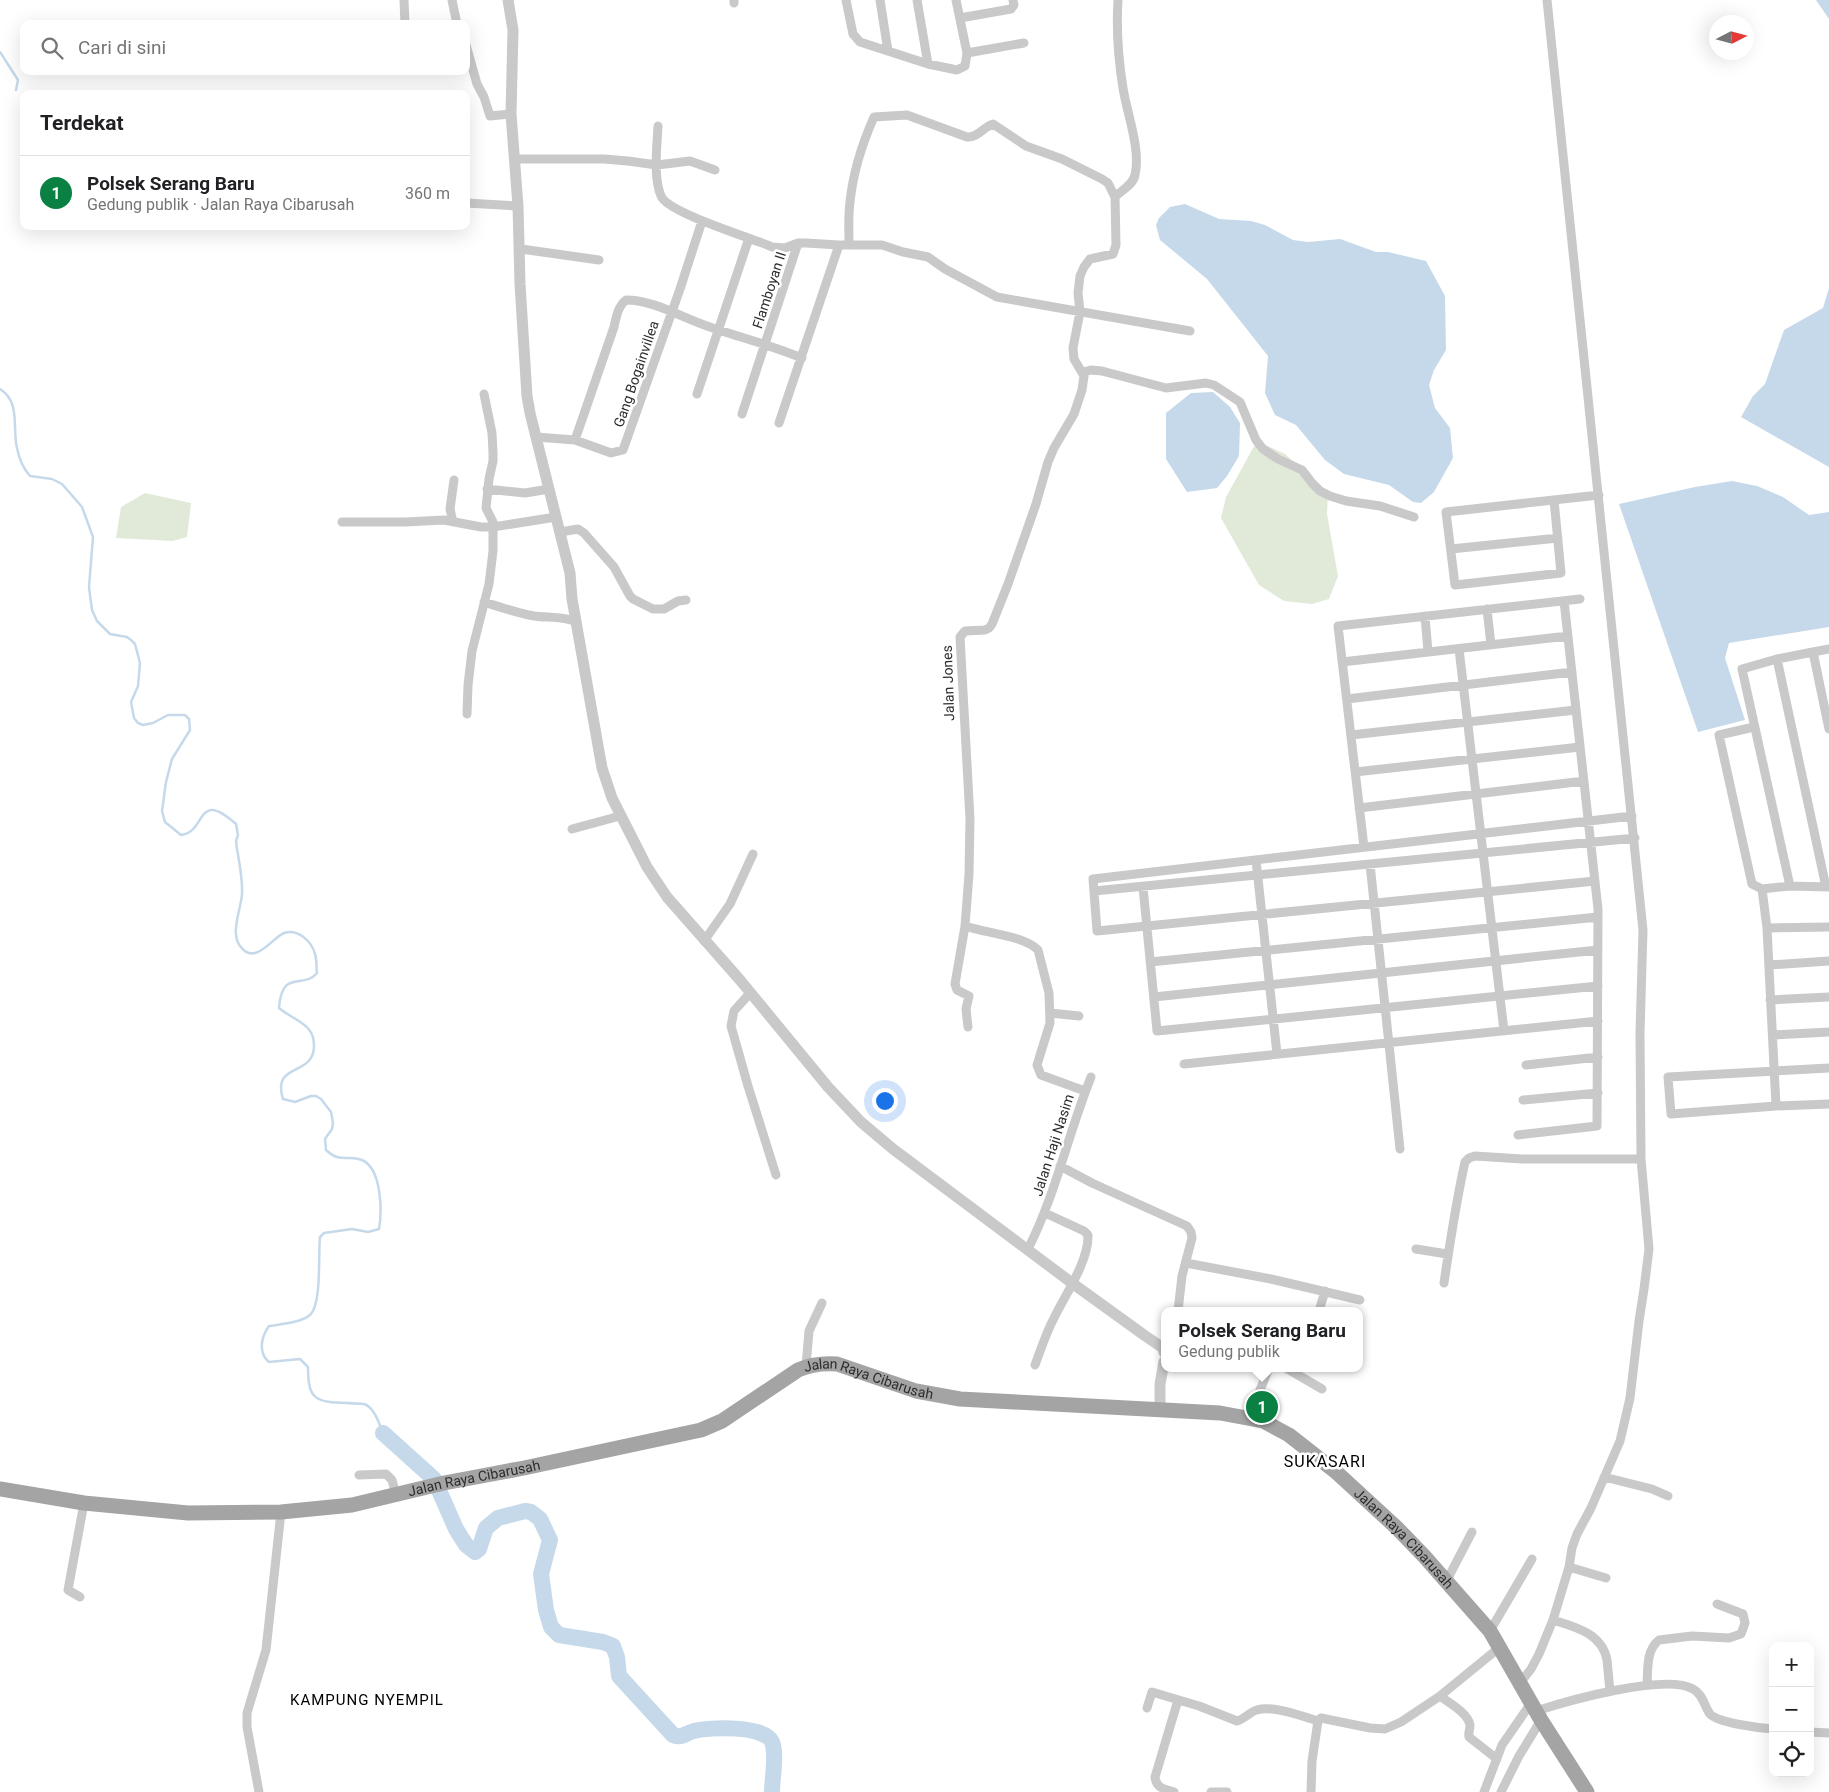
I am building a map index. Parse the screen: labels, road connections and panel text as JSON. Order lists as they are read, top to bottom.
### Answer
{
  "streets": {
    "main road": ["Jalan Raya Cibarusah"],
    "street": [
      "Flamboyan II",
      "Gang Bogainvillea",
      "Jalan Jones",
      "Jalan Haji Nasim"
    ]
  },
  "crossings": [
    ["Jalan Jones", "Jalan Haji Nasim"]
  ],
  "districts": ["SUKASARI", "KAMPUNG NYEMPIL"],
  "north": "right",
  "page": {
    "search": "Cari di sini",
    "heading": "Terdekat",
    "list": [
      {
        "mark": "1",
        "name": "Polsek Serang Baru",
        "note": "Gedung publik · Jalan Raya Cibarusah",
        "value": "360 m"
      }
    ],
    "popup": ["Polsek Serang Baru", "Gedung publik"],
    "pins": "1",
    "map_buttons": ["+", "−"]
  }
}
